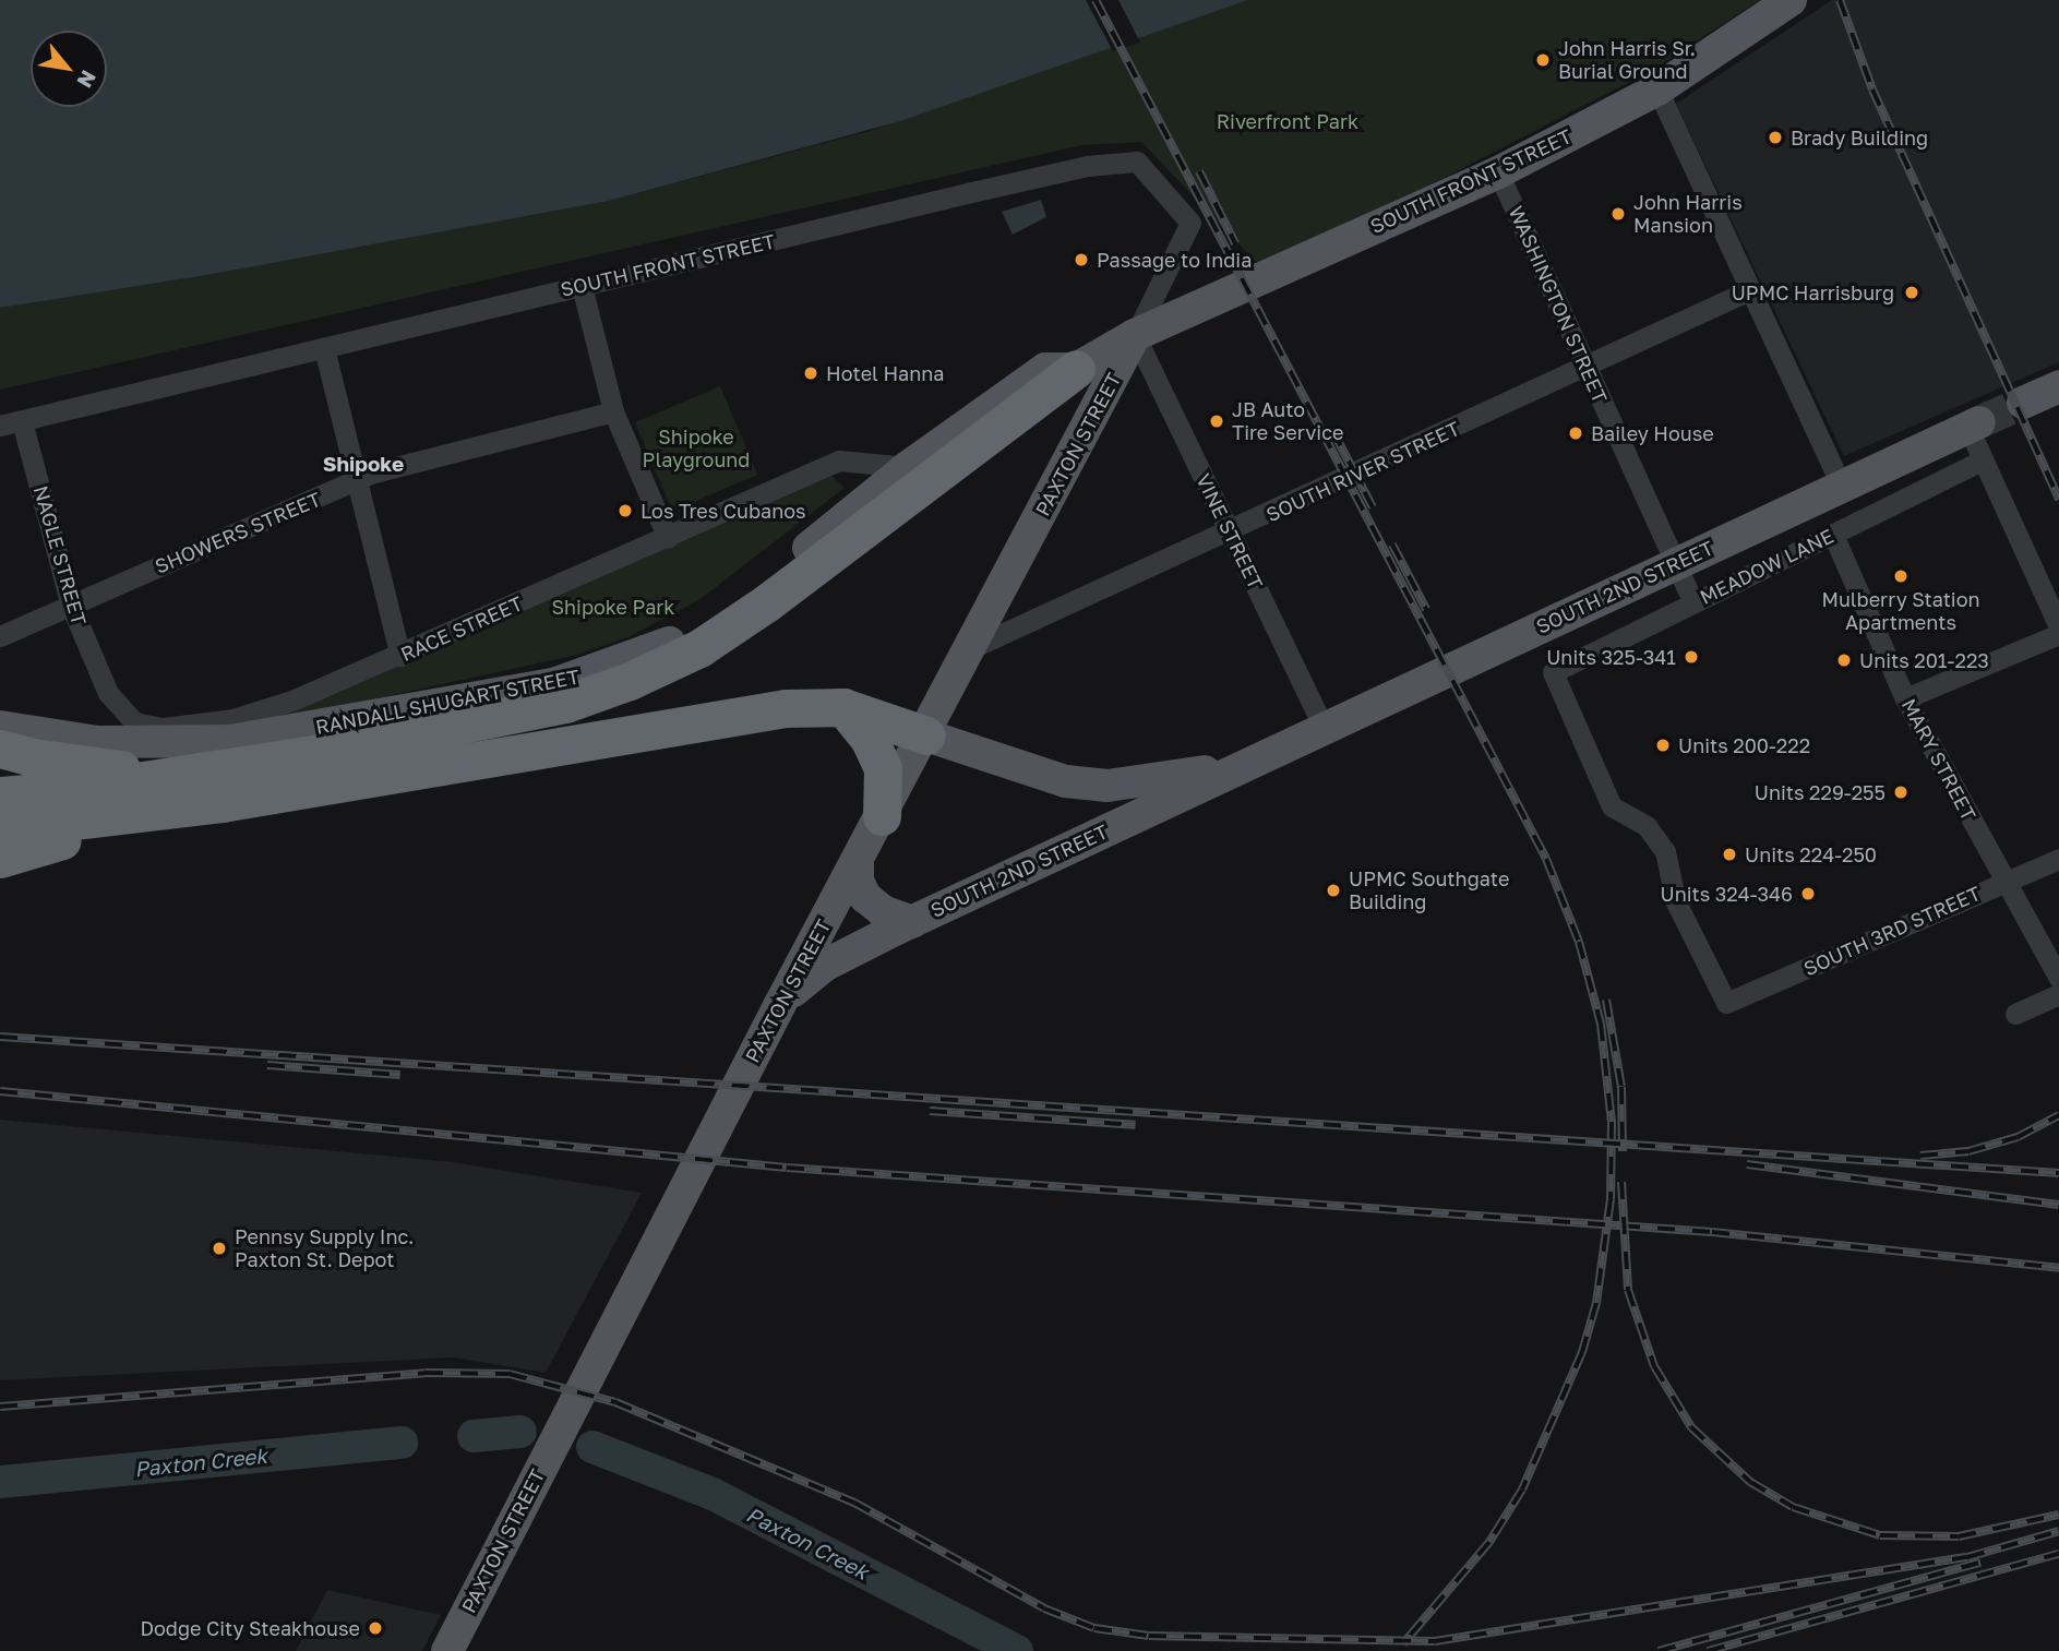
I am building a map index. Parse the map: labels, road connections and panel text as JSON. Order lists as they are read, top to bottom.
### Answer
{
  "streets": {
    "main road": [
      "SOUTH FRONT STREET",
      "PAXTON STREET",
      "SOUTH 2ND STREET",
      "RANDALL SHUGART STREET"
    ],
    "street": [
      "WASHINGTON STREET",
      "SOUTH RIVER STREET",
      "VINE STREET",
      "SHOWERS STREET",
      "NAGLE STREET",
      "MEADOW LANE",
      "RACE STREET",
      "MARY STREET",
      "SOUTH 3RD STREET"
    ]
  },
  "crossings": [
    ["SOUTH FRONT STREET", "WASHINGTON STREET"],
    ["SOUTH FRONT STREET", "PAXTON STREET"],
    ["SOUTH FRONT STREET", "VINE STREET"],
    ["SOUTH FRONT STREET", "NAGLE STREET"],
    ["SOUTH FRONT STREET", "RANDALL SHUGART STREET"],
    ["WASHINGTON STREET", "SOUTH RIVER STREET"],
    ["WASHINGTON STREET", "MEADOW LANE"],
    ["WASHINGTON STREET", "SOUTH 2ND STREET"],
    ["PAXTON STREET", "SOUTH RIVER STREET"],
    ["PAXTON STREET", "VINE STREET"],
    ["PAXTON STREET", "SOUTH 2ND STREET"],
    ["SOUTH RIVER STREET", "VINE STREET"],
    ["VINE STREET", "SOUTH 2ND STREET"],
    ["SHOWERS STREET", "NAGLE STREET"],
    ["NAGLE STREET", "RACE STREET"],
    ["MEADOW LANE", "MARY STREET"],
    ["MEADOW LANE", "SOUTH 3RD STREET"],
    ["RACE STREET", "RANDALL SHUGART STREET"],
    ["MARY STREET", "SOUTH 3RD STREET"]
  ],
  "districts": ["Shipoke"],
  "water": ["Paxton Creek"],
  "parks": ["Riverfront Park", "Shipoke Playground", "Shipoke Park"],
  "places": [
    "John Harris Sr. Burial Ground",
    "Brady Building",
    "John Harris Mansion",
    "Passage to India",
    "UPMC Harrisburg",
    "Hotel Hanna",
    "JB Auto Tire Service",
    "Bailey House",
    "Los Tres Cubanos",
    "Mulberry Station Apartments",
    "Units 325-341",
    "Units 201-223",
    "Units 200-222",
    "Units 229-255",
    "Units 224-250",
    "UPMC Southgate Building",
    "Units 324-346",
    "Pennsy Supply Inc. Paxton St. Depot",
    "Dodge City Steakhouse"
  ],
  "north": "bottom right"
}
